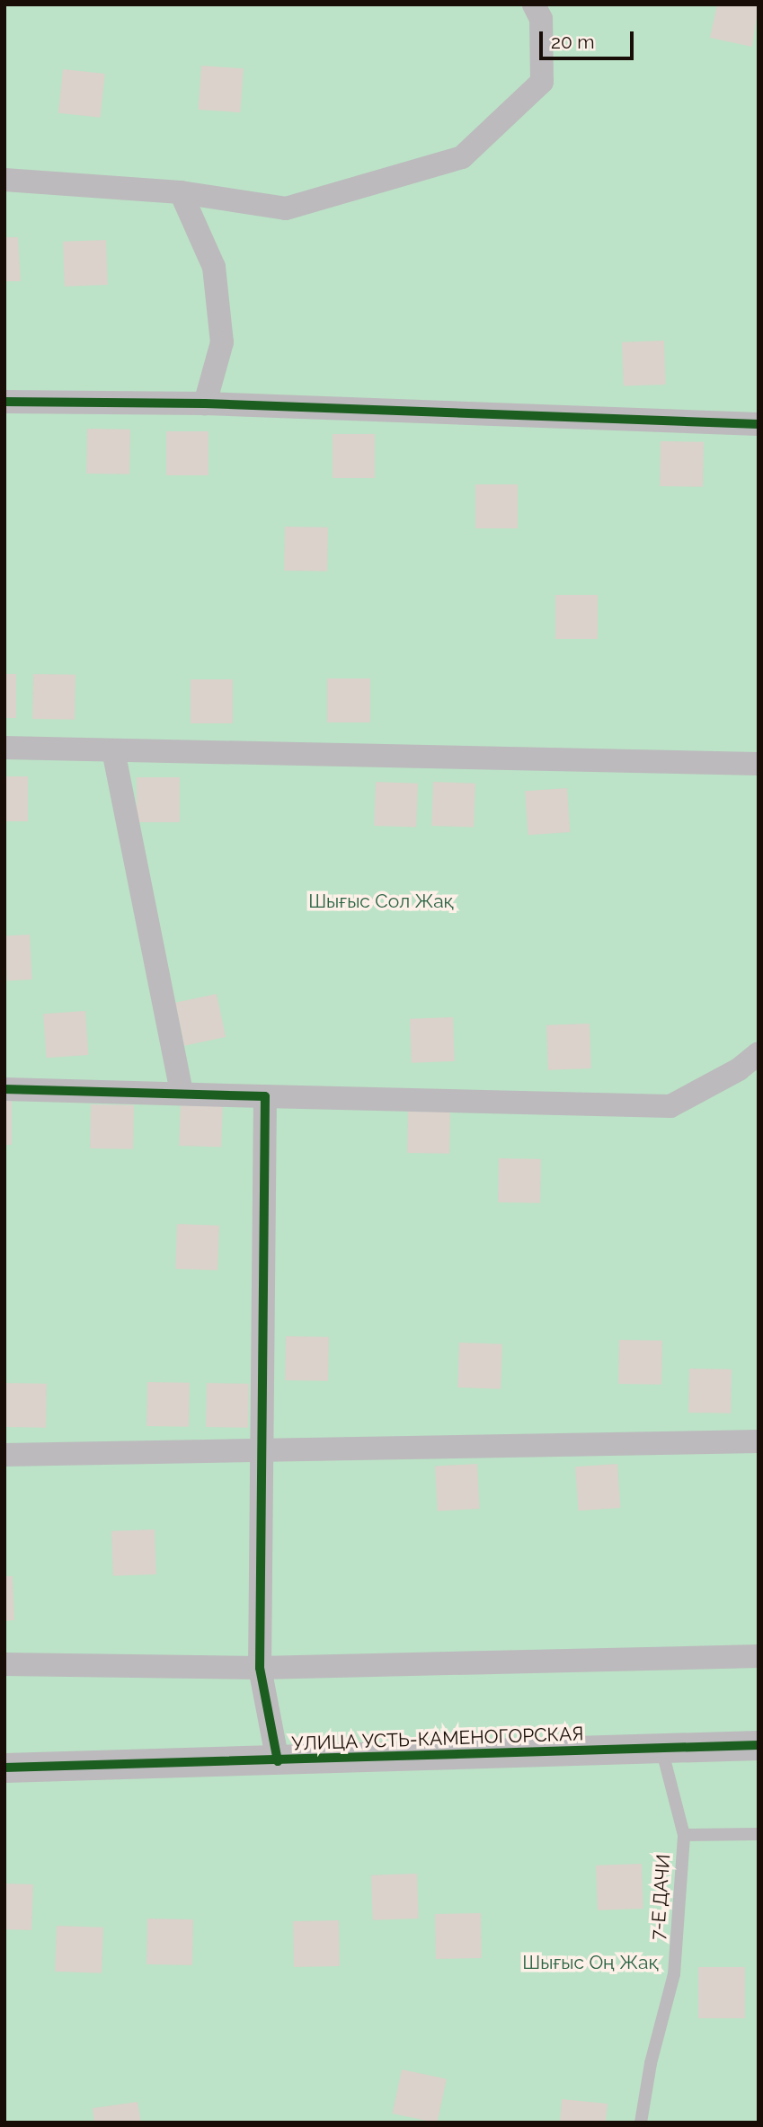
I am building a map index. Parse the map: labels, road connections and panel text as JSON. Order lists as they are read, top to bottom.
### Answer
{
  "streets": {
    "street": ["УЛИЦА УСТЬ-КАМЕНОГОРСКАЯ"],
    "lane": ["7-Е ДАЧИ"]
  },
  "crossings": [
    ["УЛИЦА УСТЬ-КАМЕНОГОРСКАЯ", "7-Е ДАЧИ"]
  ],
  "parks": ["Шығыс Сол Жақ", "Шығыс Оң Жақ"],
  "scale_bar": "20 m"
}
